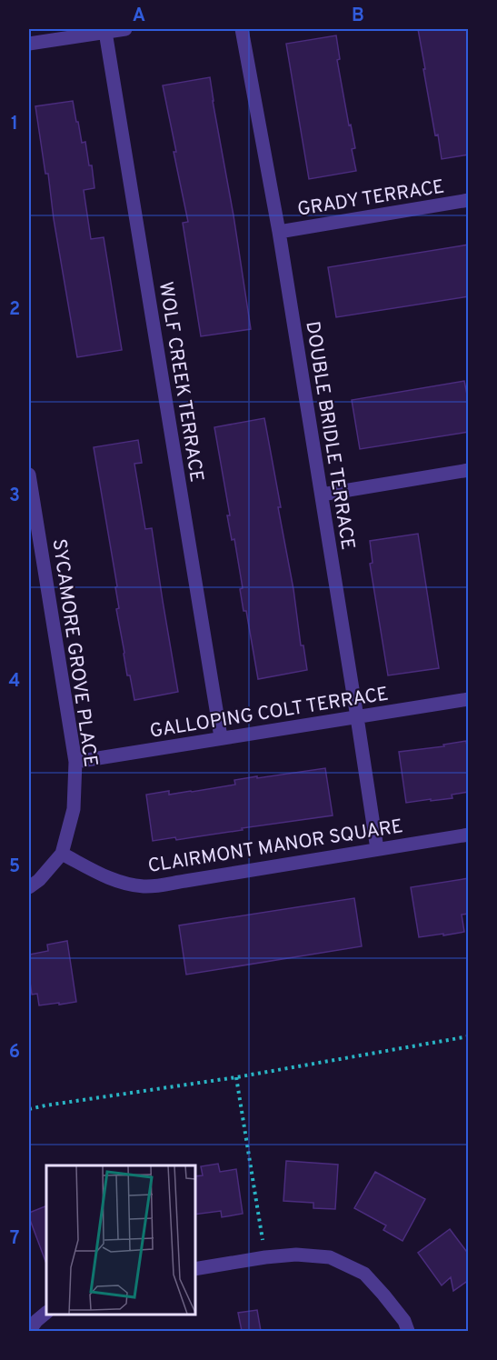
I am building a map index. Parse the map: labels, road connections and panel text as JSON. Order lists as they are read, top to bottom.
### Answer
{
  "streets": {
    "street": [
      "GRADY TERRACE",
      "WOLF CREEK TERRACE",
      "DOUBLE BRIDLE TERRACE",
      "SYCAMORE GROVE PLACE",
      "GALLOPING COLT TERRACE",
      "CLAIRMONT MANOR SQUARE"
    ]
  },
  "crossings": [
    ["GRADY TERRACE", "DOUBLE BRIDLE TERRACE"],
    ["WOLF CREEK TERRACE", "GALLOPING COLT TERRACE"],
    ["DOUBLE BRIDLE TERRACE", "GALLOPING COLT TERRACE"],
    ["DOUBLE BRIDLE TERRACE", "CLAIRMONT MANOR SQUARE"],
    ["SYCAMORE GROVE PLACE", "GALLOPING COLT TERRACE"],
    ["SYCAMORE GROVE PLACE", "CLAIRMONT MANOR SQUARE"]
  ],
  "grid": {
    "columns": ["A", "B"],
    "rows": [
      "1",
      "2",
      "3",
      "4",
      "5",
      "6",
      "7"
    ]
  }
}
